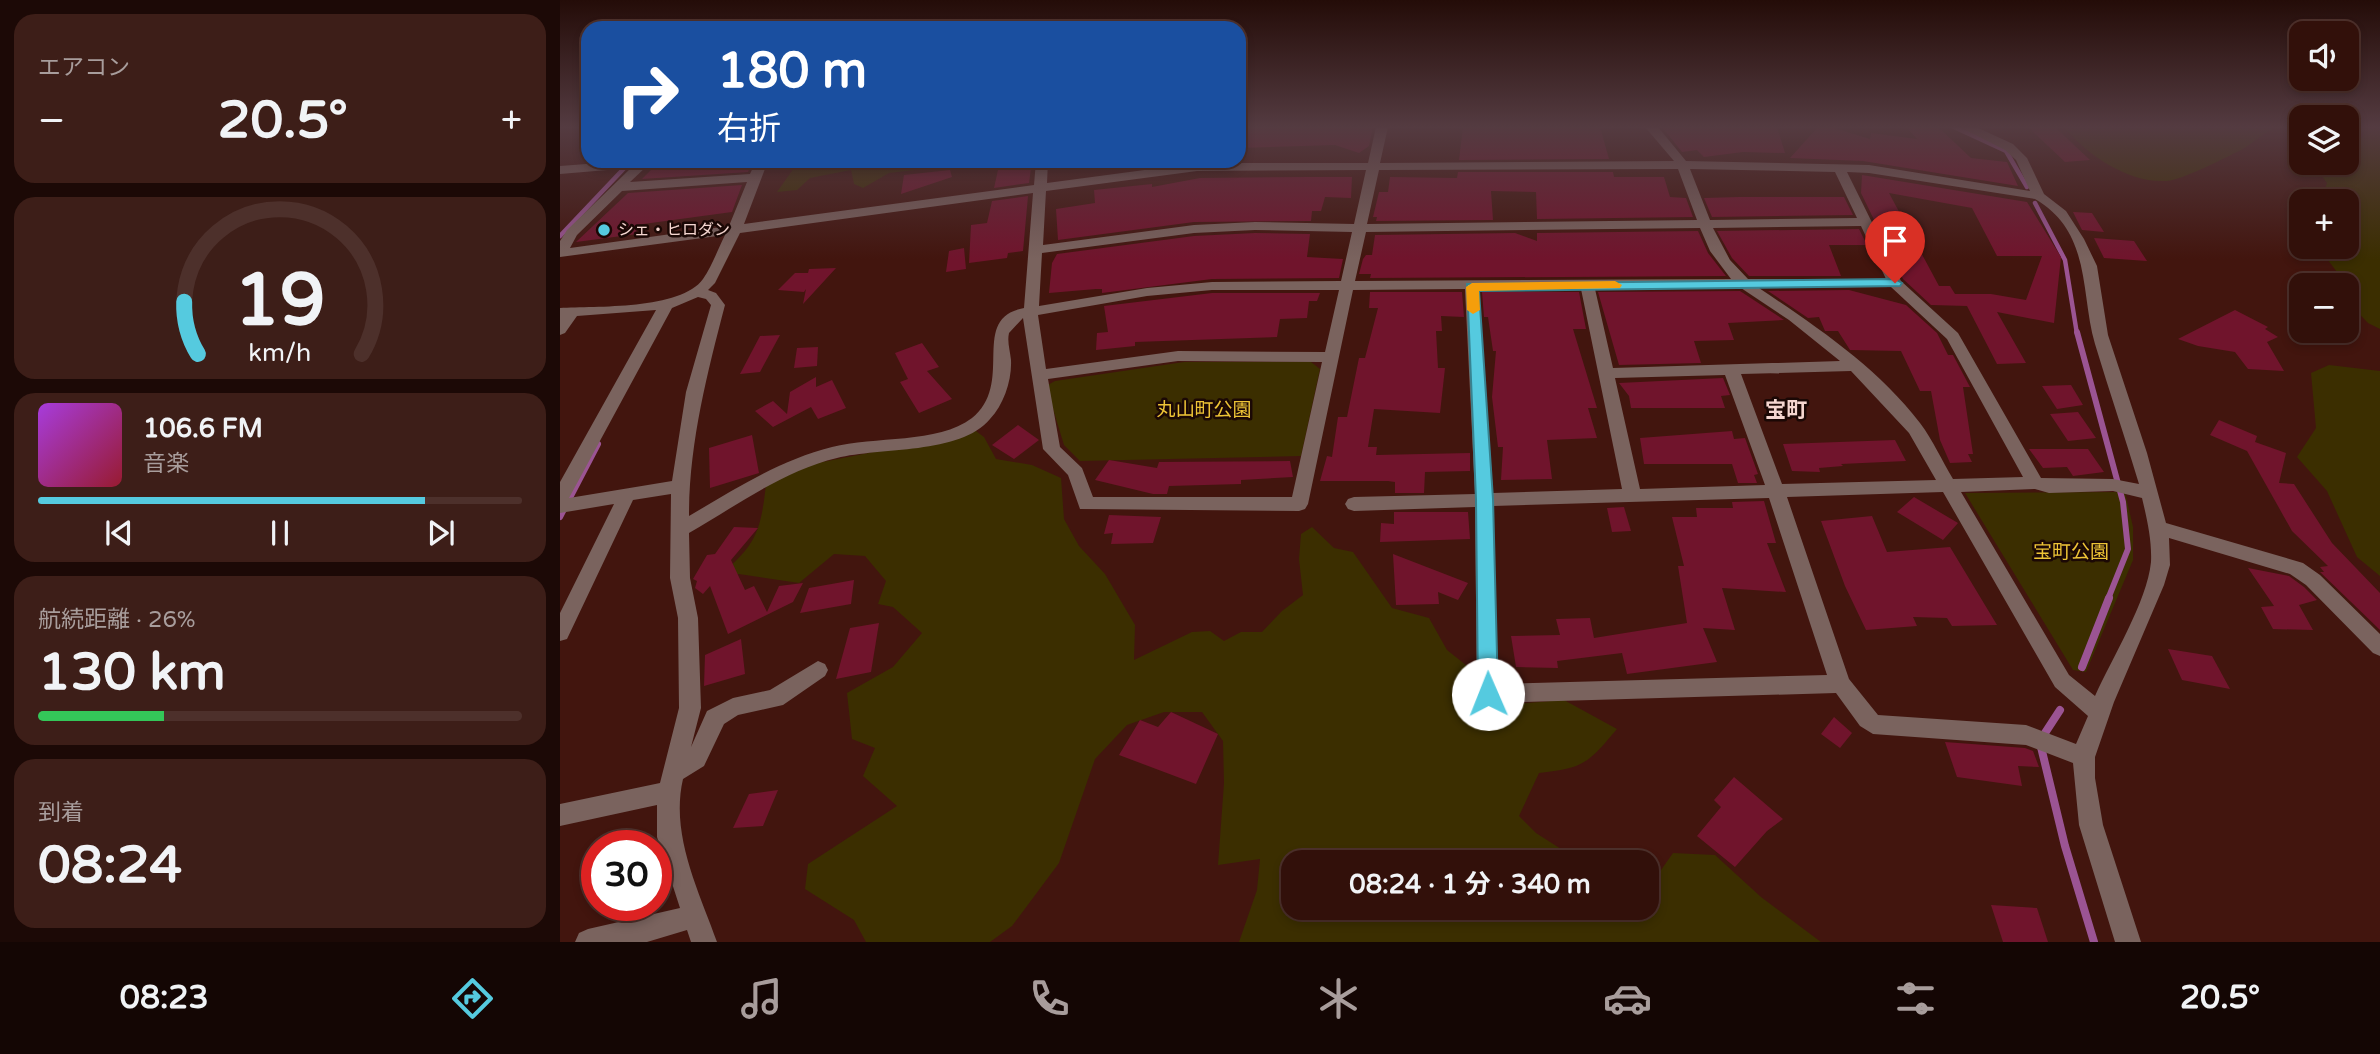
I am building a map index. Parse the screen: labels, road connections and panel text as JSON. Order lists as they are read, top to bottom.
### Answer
{
  "districts": ["宝町"],
  "parks": ["丸山町公園", "宝町公園"],
  "places": ["シェ・ヒロダン"],
  "page": {
    "tile": [
      "エアコン",
      ["航続距離 · 26%", "130 km"],
      ["到着", "08:24"]
    ],
    "map_buttons": ["+", "−"],
    "turn": ["180 m", "右折"],
    "heat": ["−", "20.5°", "+"],
    "song": ["106.6 FM", "音楽"],
    "limit": "30",
    "trip": "08:24 · 1 分 · 340 m",
    "tabs": ["08:23", "20.5°"],
    "gauge": ["19", "km/h"]
  }
}
